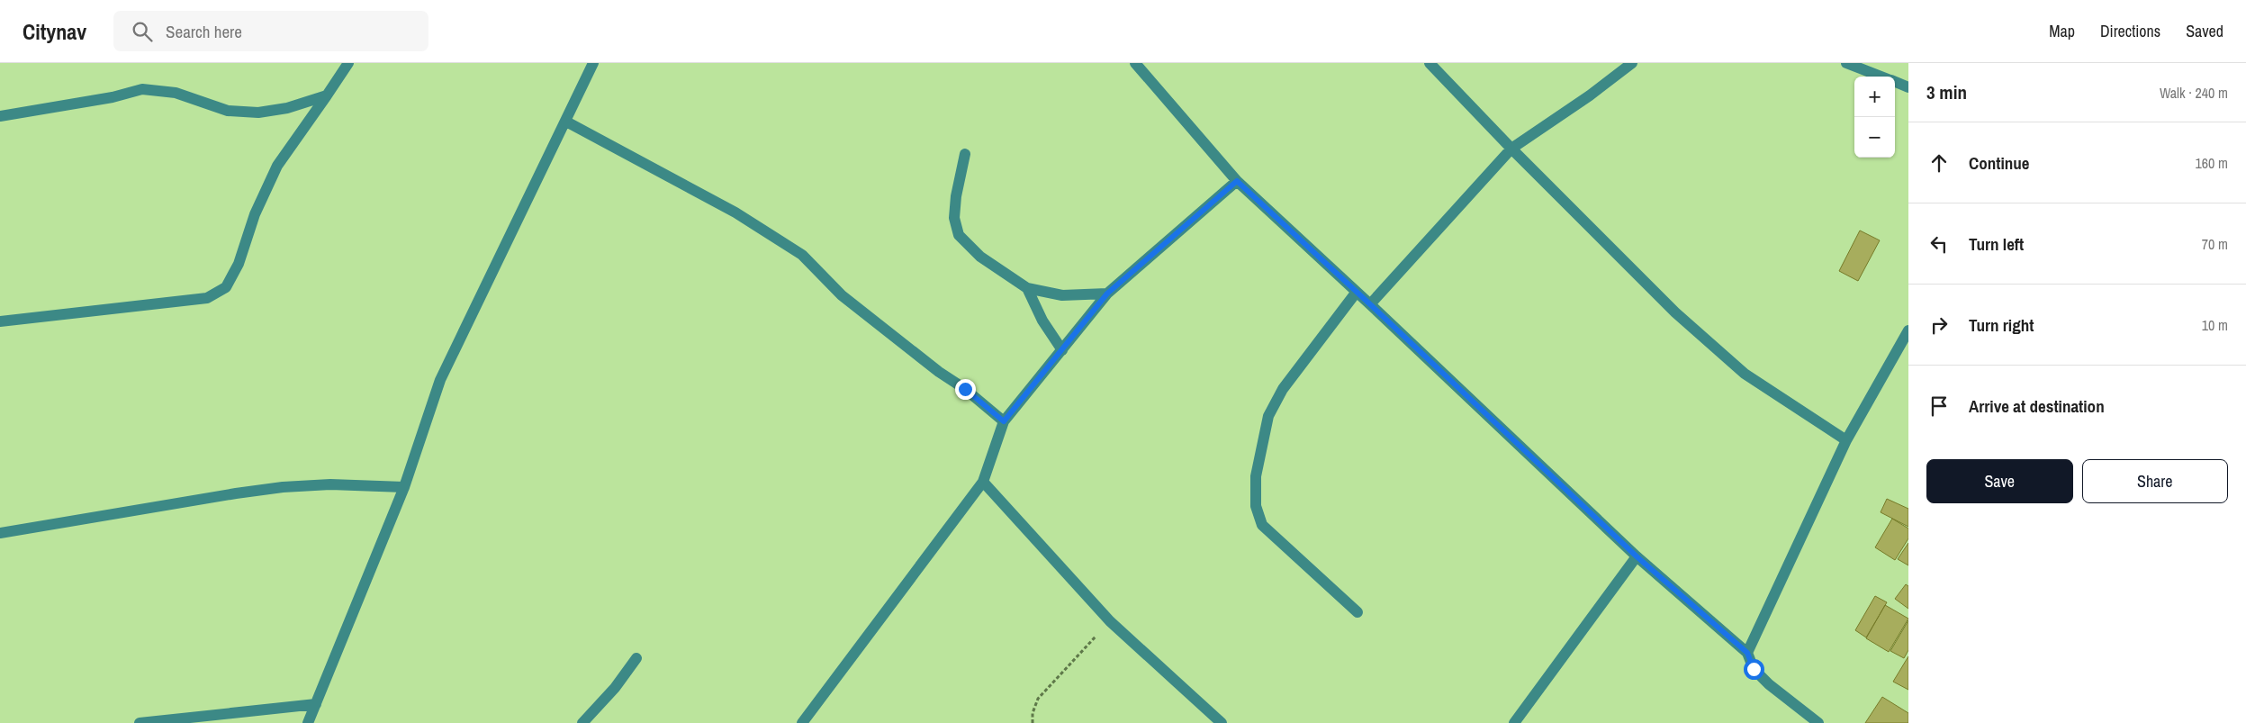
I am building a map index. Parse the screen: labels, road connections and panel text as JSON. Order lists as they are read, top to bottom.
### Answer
{
  "page": {
    "header": "Citynav",
    "search": "Search here",
    "nav": ["Map", "Directions", "Saved"],
    "heading": ["3 min", "Walk · 240 m"],
    "map_buttons": ["+", "−"],
    "list": [
      ["Continue", "160 m"],
      ["Turn left", "70 m"],
      ["Turn right", "10 m"],
      "Arrive at destination"
    ],
    "buttons": ["Save", "Share"]
  }
}
